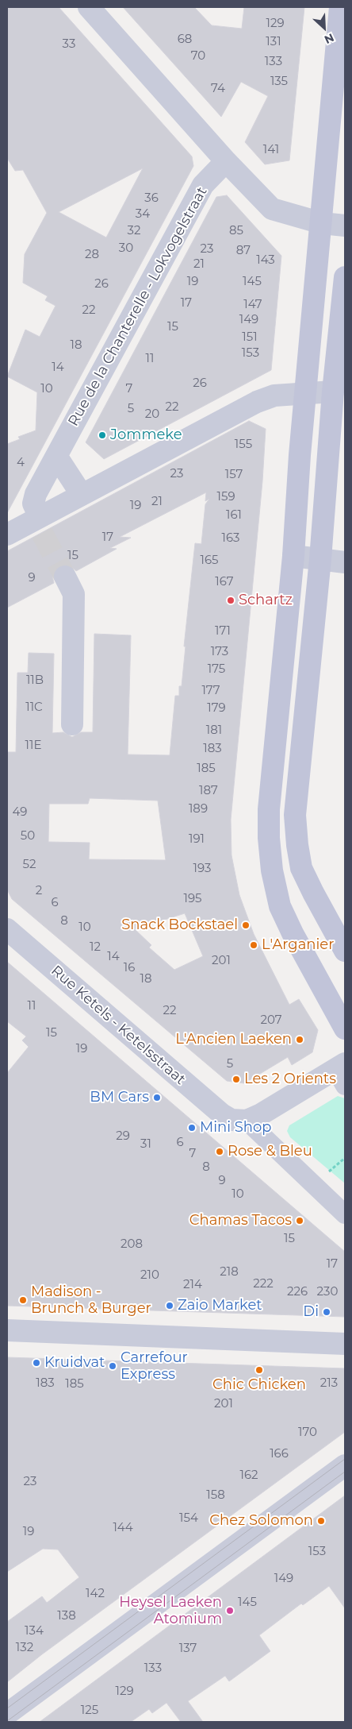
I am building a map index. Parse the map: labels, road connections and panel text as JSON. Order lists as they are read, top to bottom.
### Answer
{
  "streets": {
    "street": ["Rue de la Chanterelle - Lokvogelstraat", "Rue Ketels - Ketelsstraat"]
  },
  "places": [
    "Jommeke",
    "Schartz",
    "Snack Bockstael",
    "L'Arganier",
    "L'Ancien Laeken",
    "Les 2 Orients",
    "BM Cars",
    "Mini Shop",
    "Rose & Bleu",
    "Chamas Tacos",
    "Madison - Brunch & Burger",
    "Zaio Market",
    "Di",
    "Kruidvat",
    "Carrefour Express",
    "Chic Chicken",
    "Chez Solomon",
    "Heysel Laeken Atomium"
  ],
  "house_numbers": [
    "129",
    "68",
    "131",
    "33",
    "70",
    "133",
    "135",
    "74",
    "141",
    "36",
    "34",
    "32",
    "85",
    "30",
    "23",
    "87",
    "28",
    "143",
    "21",
    "19",
    "145",
    "26",
    "17",
    "147",
    "22",
    "149",
    "15",
    "151",
    "18",
    "153",
    "11",
    "14",
    "26",
    "10",
    "7",
    "22",
    "5",
    "20",
    "155",
    "4",
    "23",
    "157",
    "159",
    "21",
    "19",
    "161",
    "17",
    "163",
    "15",
    "165",
    "9",
    "167",
    "171",
    "173",
    "175",
    "11B",
    "177",
    "11C",
    "179",
    "181",
    "11E",
    "183",
    "185",
    "187",
    "189",
    "49",
    "50",
    "191",
    "52",
    "193",
    "2",
    "195",
    "6",
    "8",
    "10",
    "12",
    "14",
    "201",
    "16",
    "18",
    "11",
    "22",
    "207",
    "15",
    "19",
    "5",
    "29",
    "6",
    "31",
    "7",
    "8",
    "9",
    "10",
    "15",
    "208",
    "17",
    "218",
    "210",
    "222",
    "214",
    "226",
    "230",
    "183",
    "213",
    "185",
    "201",
    "170",
    "166",
    "162",
    "23",
    "158",
    "154",
    "144",
    "19",
    "153",
    "149",
    "142",
    "145",
    "138",
    "134",
    "132",
    "137",
    "133",
    "129",
    "125"
  ],
  "north": "bottom right"
}
